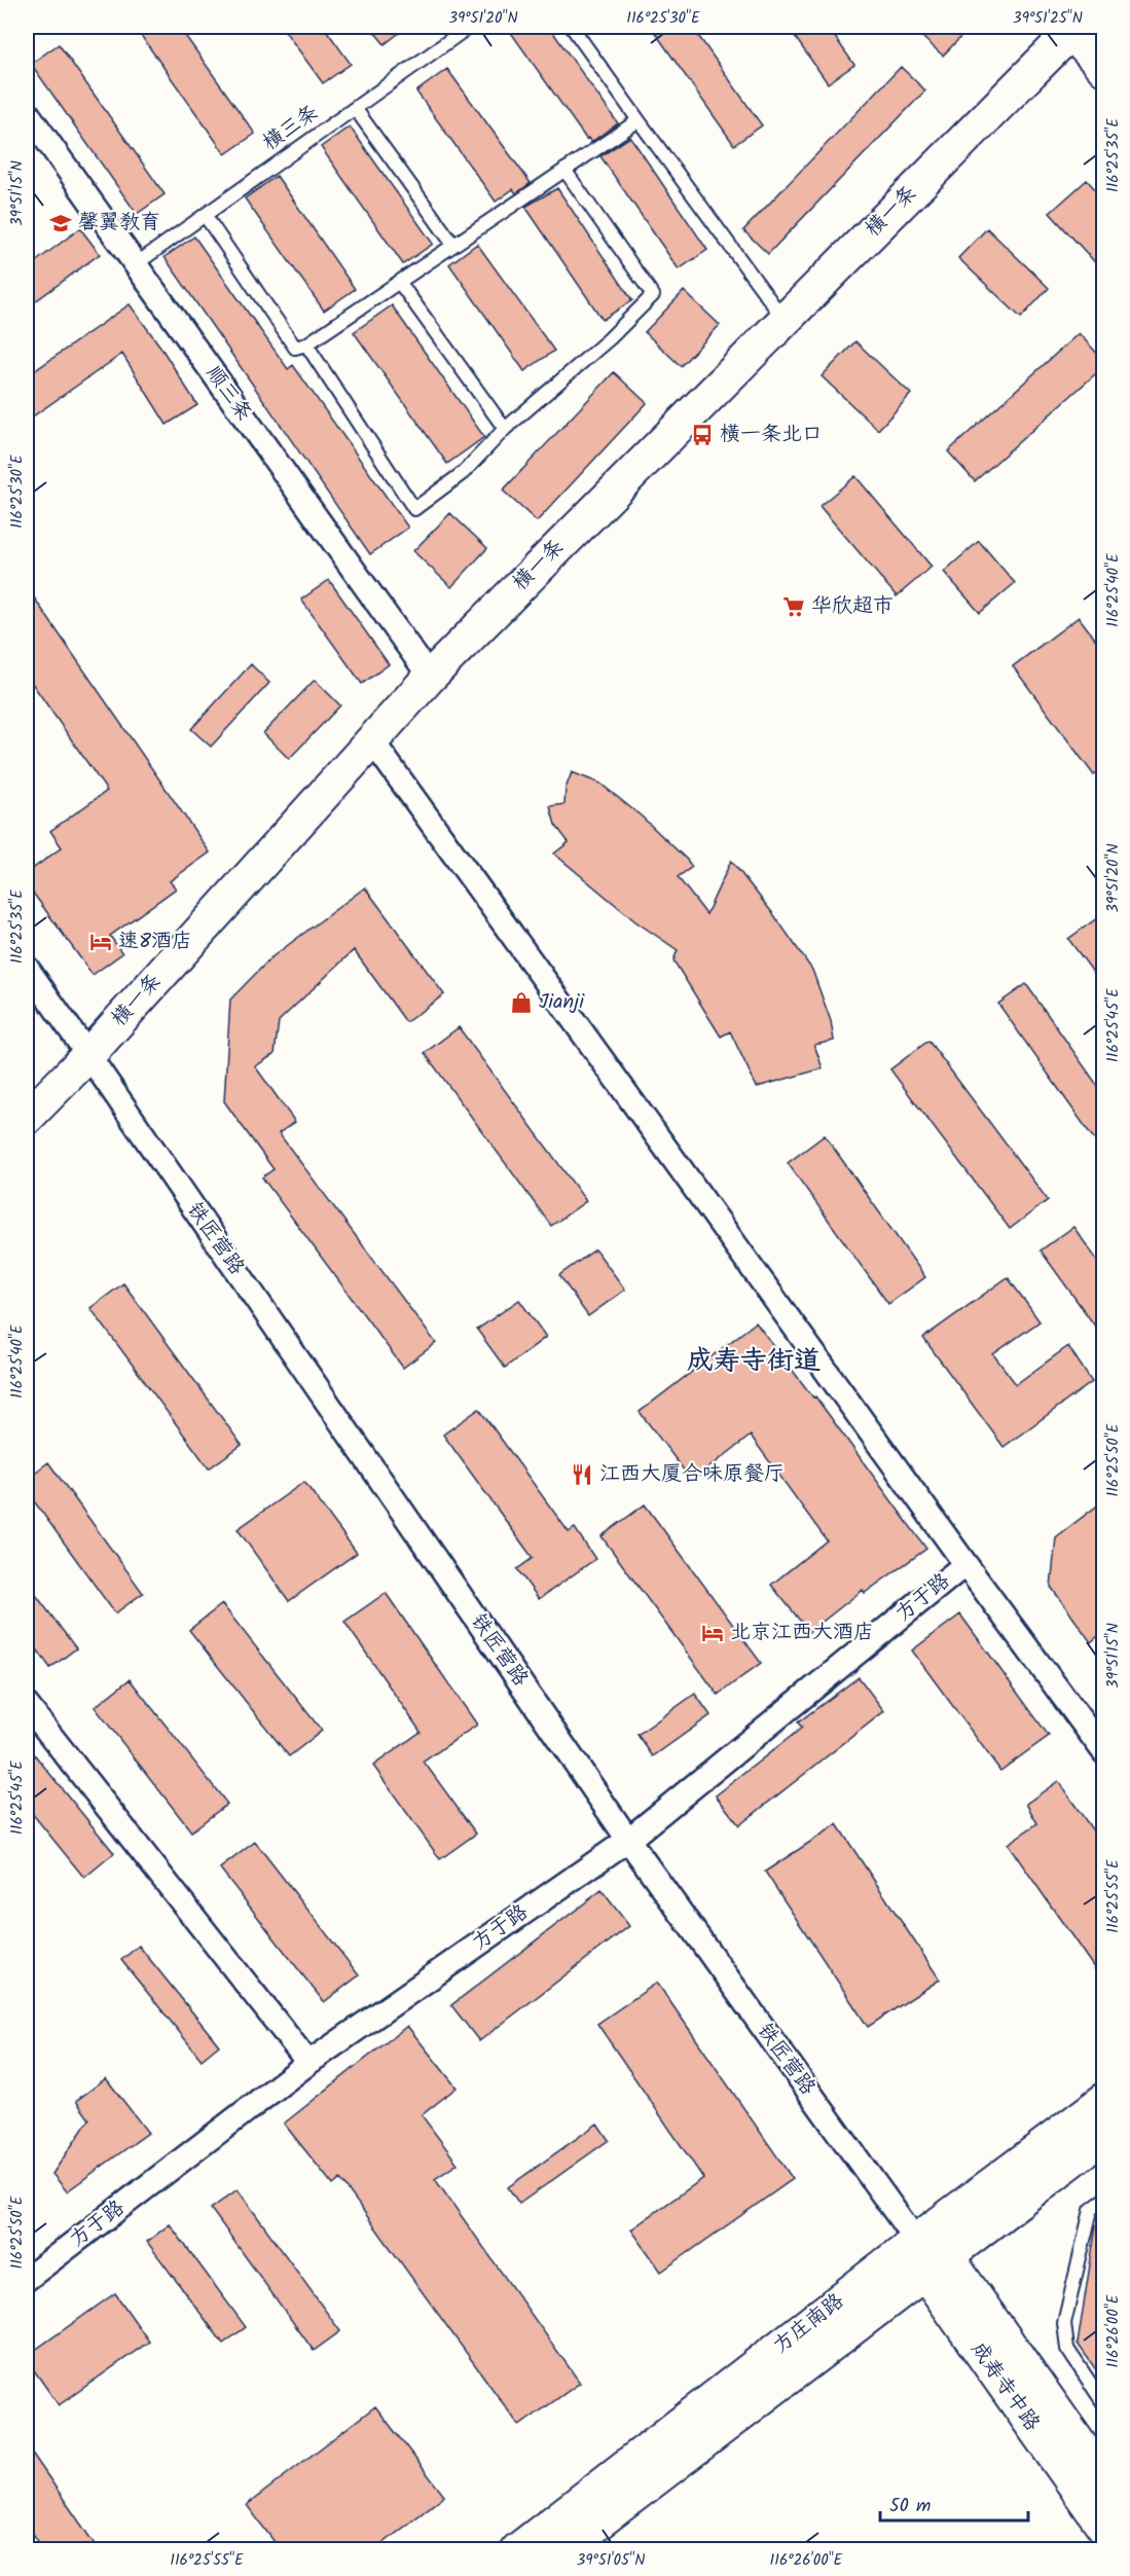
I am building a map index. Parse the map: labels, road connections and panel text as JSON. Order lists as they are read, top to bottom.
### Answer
{
  "streets": {
    "street": [
      "横一条",
      "顺三条",
      "铁匠营路",
      "方于路",
      "方庄南路",
      "成寿寺中路"
    ],
    "lane": ["横三条"]
  },
  "crossings": [
    ["横三条", "顺三条"],
    ["横一条", "顺三条"],
    ["横一条", "铁匠营路"],
    ["铁匠营路", "方于路"],
    ["铁匠营路", "方庄南路"],
    ["铁匠营路", "成寿寺中路"],
    ["方庄南路", "成寿寺中路"]
  ],
  "districts": ["成寿寺街道"],
  "places": {
    "school or university": ["馨翼教育"],
    "bus stop": ["横一条北口"],
    "supermarket": ["华欣超市"],
    "hotel": ["速8酒店", "北京江西大酒店"],
    "shop": ["Jianji"],
    "restaurant": ["江西大厦合味原餐厅"]
  },
  "scale_bar": "50 m",
  "coordinates": [
    "39°51'20\"N",
    "116°25'30\"E",
    "39°51'25\"N",
    "116°25'35\"E",
    "39°51'15\"N",
    "116°25'40\"E",
    "116°25'45\"E",
    "116°25'50\"E",
    "116°25'55\"E",
    "116°26'00\"E",
    "39°51'05\"N"
  ]
}
